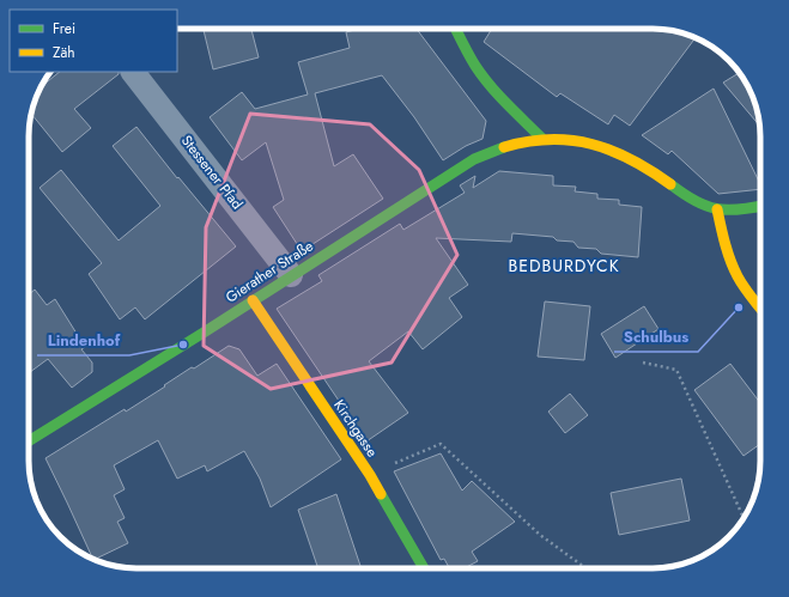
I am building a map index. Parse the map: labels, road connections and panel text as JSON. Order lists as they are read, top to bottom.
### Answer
{
  "streets": {
    "main road": ["Gierather Straße", "Kirchgasse"],
    "street": ["Stessener Pfad"]
  },
  "crossings": [
    ["Stessener Pfad", "Gierather Straße"],
    ["Gierather Straße", "Kirchgasse"]
  ],
  "districts": ["BEDBURDYCK"],
  "places": ["Schulbus", "Lindenhof"],
  "legend": ["Frei", "Zäh"]
}
